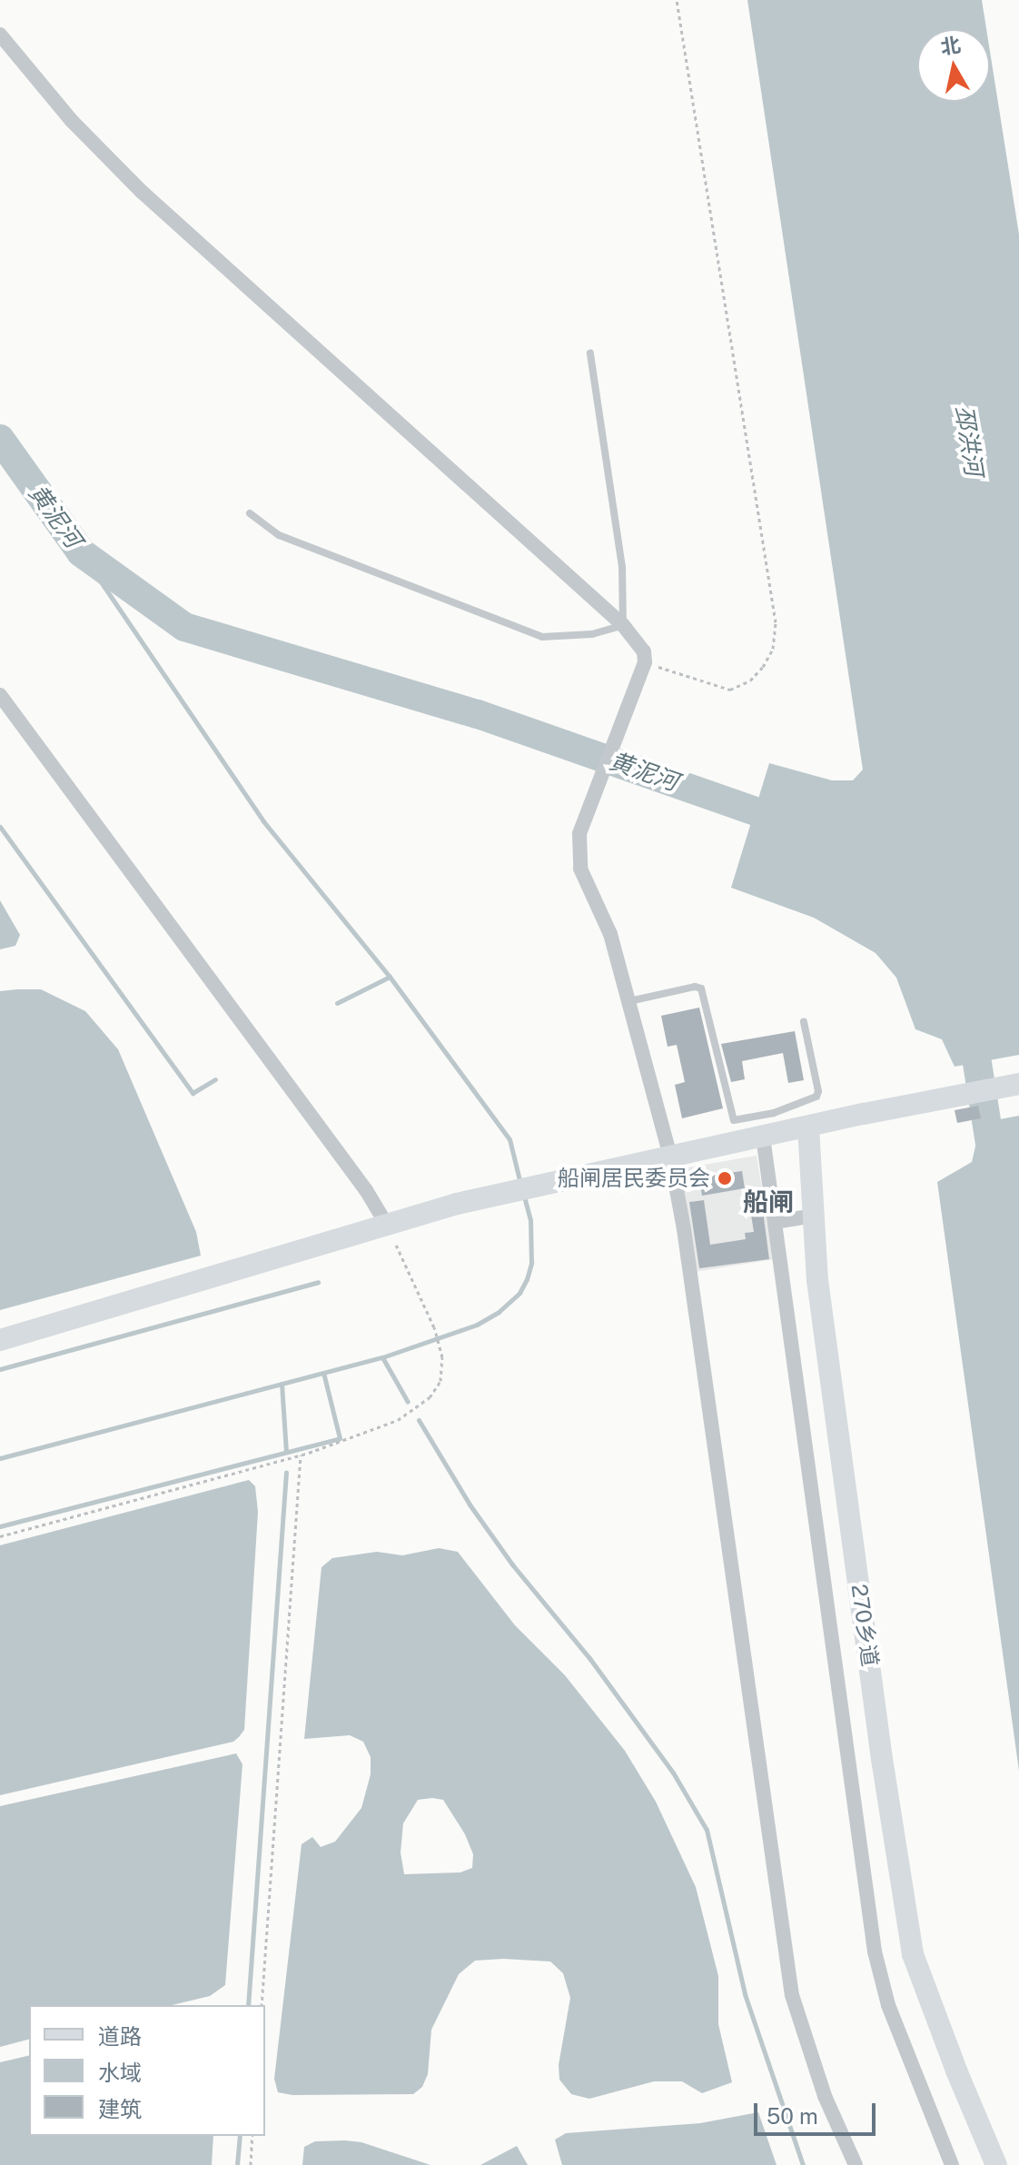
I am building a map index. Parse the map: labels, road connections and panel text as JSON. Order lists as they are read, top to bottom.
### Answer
{
  "streets": {
    "street": ["270乡道"]
  },
  "districts": ["船闸"],
  "water": ["邳洪河", "黄泥河"],
  "places": ["船闸居民委员会"],
  "legend": ["道路", "水域", "建筑"],
  "scale_bar": "50 m",
  "north": "top"
}
